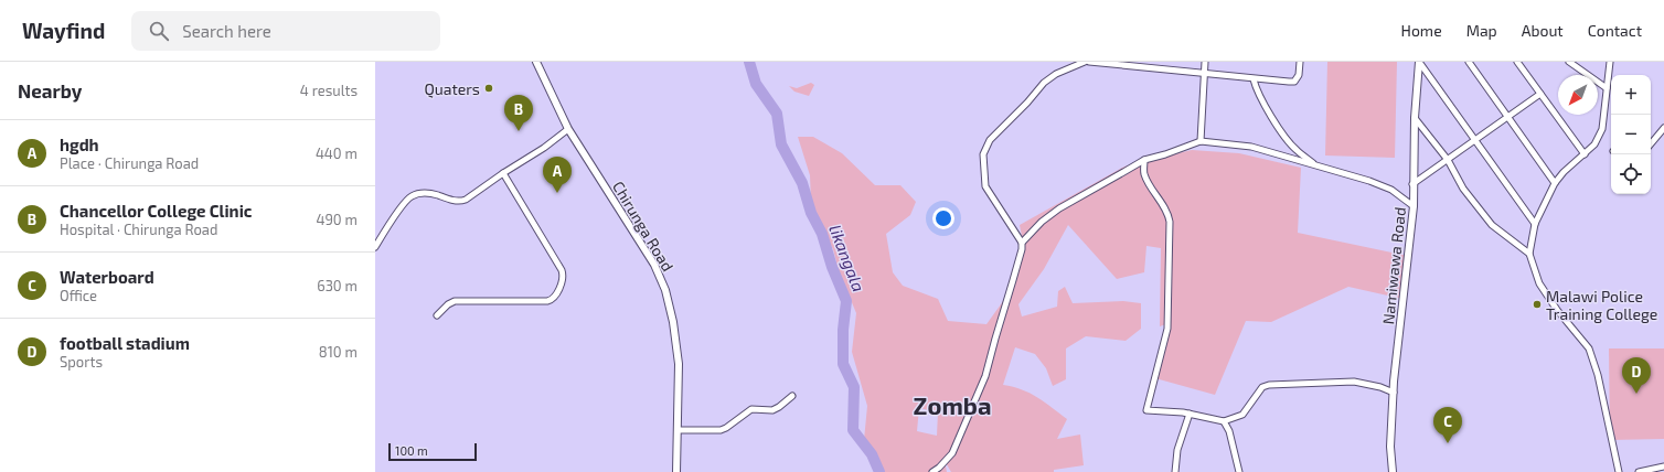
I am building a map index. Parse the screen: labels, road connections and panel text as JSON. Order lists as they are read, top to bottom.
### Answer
{
  "streets": {
    "street": ["Chirunga Road", "Namiwawa Road"]
  },
  "districts": ["Zomba"],
  "water": ["likangala"],
  "places": ["Quaters", "Malawi Police Training College"],
  "scale_bar": "100 m",
  "north": "bottom left",
  "page": {
    "header": "Wayfind",
    "search": "Search here",
    "nav": [
      "Home",
      "Map",
      "About",
      "Contact"
    ],
    "heading": ["Nearby", "4 results"],
    "map_buttons": ["+", "−"],
    "pins": [
      "B",
      "A",
      "D",
      "C"
    ],
    "list": [
      {
        "mark": "A",
        "name": "hgdh",
        "note": "Place · Chirunga Road",
        "value": "440 m"
      },
      {
        "mark": "B",
        "name": "Chancellor College Clinic",
        "note": "Hospital · Chirunga Road",
        "value": "490 m"
      },
      {
        "mark": "C",
        "name": "Waterboard",
        "note": "Office",
        "value": "630 m"
      },
      {
        "mark": "D",
        "name": "football stadium",
        "note": "Sports",
        "value": "810 m"
      }
    ],
    "scale": "100 m"
  }
}
